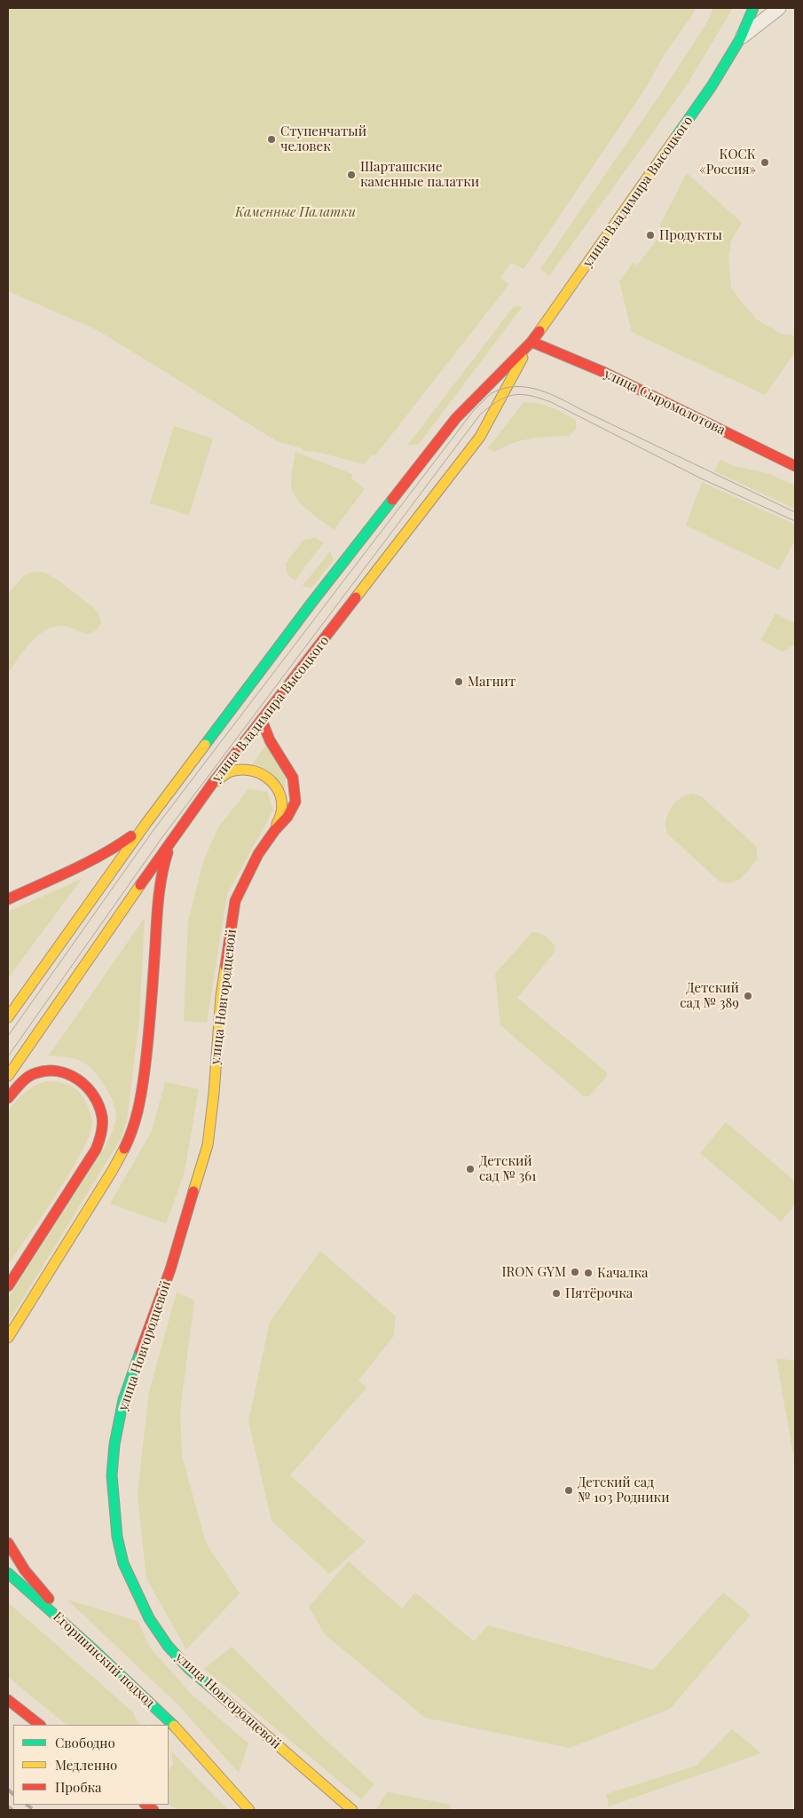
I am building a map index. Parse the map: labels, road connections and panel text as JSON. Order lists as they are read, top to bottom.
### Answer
{
  "streets": {
    "main road": [
      "улица Владимира Высоцкого",
      "улица Сыромолотова",
      "улица Новгородцевой",
      "Егоршинский подход"
    ]
  },
  "crossings": [
    ["улица Владимира Высоцкого", "улица Сыромолотова"],
    ["улица Владимира Высоцкого", "улица Новгородцевой"]
  ],
  "parks": ["Каменные Палатки"],
  "places": [
    "Ступенчатый человек",
    "КОСК «Россия»",
    "Шарташские каменные палатки",
    "Продукты",
    "Магнит",
    "Детский сад № 389",
    "Детский сад № 361",
    "IRON GYM",
    "Качалка",
    "Пятёрочка",
    "Детский сад № 103 Родники"
  ],
  "legend": ["Свободно", "Медленно", "Пробка"]
}
